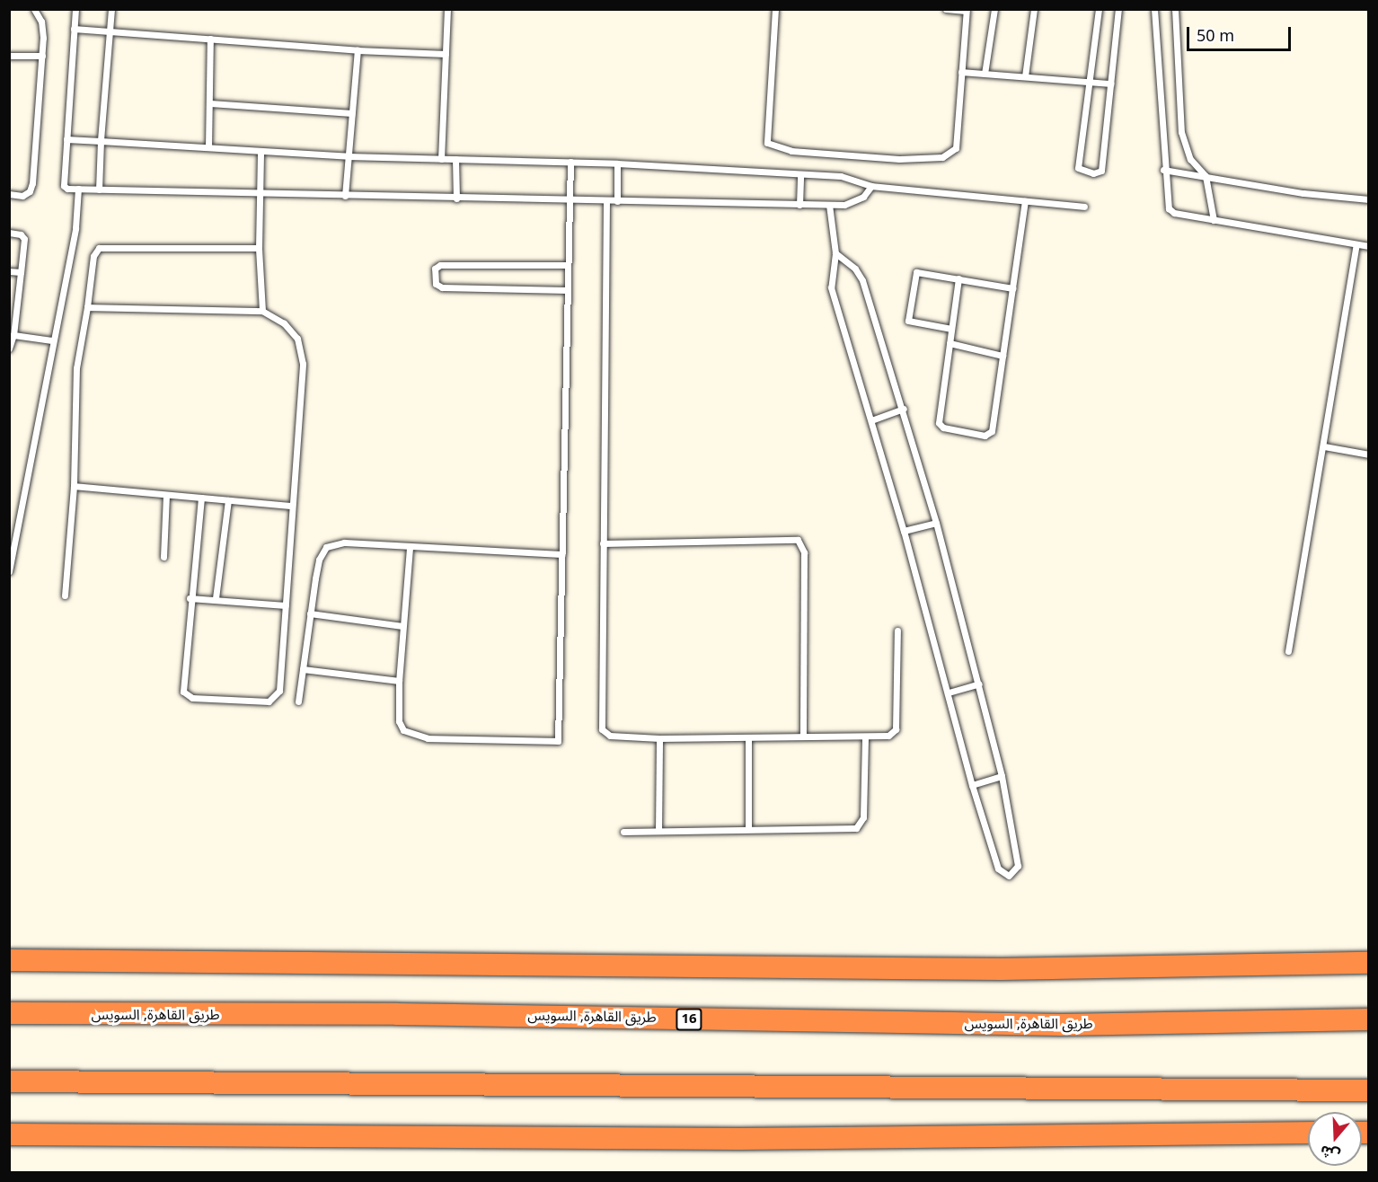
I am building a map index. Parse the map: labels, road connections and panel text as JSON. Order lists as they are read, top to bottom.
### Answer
{
  "streets": {
    "highway": ["طريق القاهرة, السويس", "16"]
  },
  "scale_bar": "50 m",
  "north": "bottom"
}
